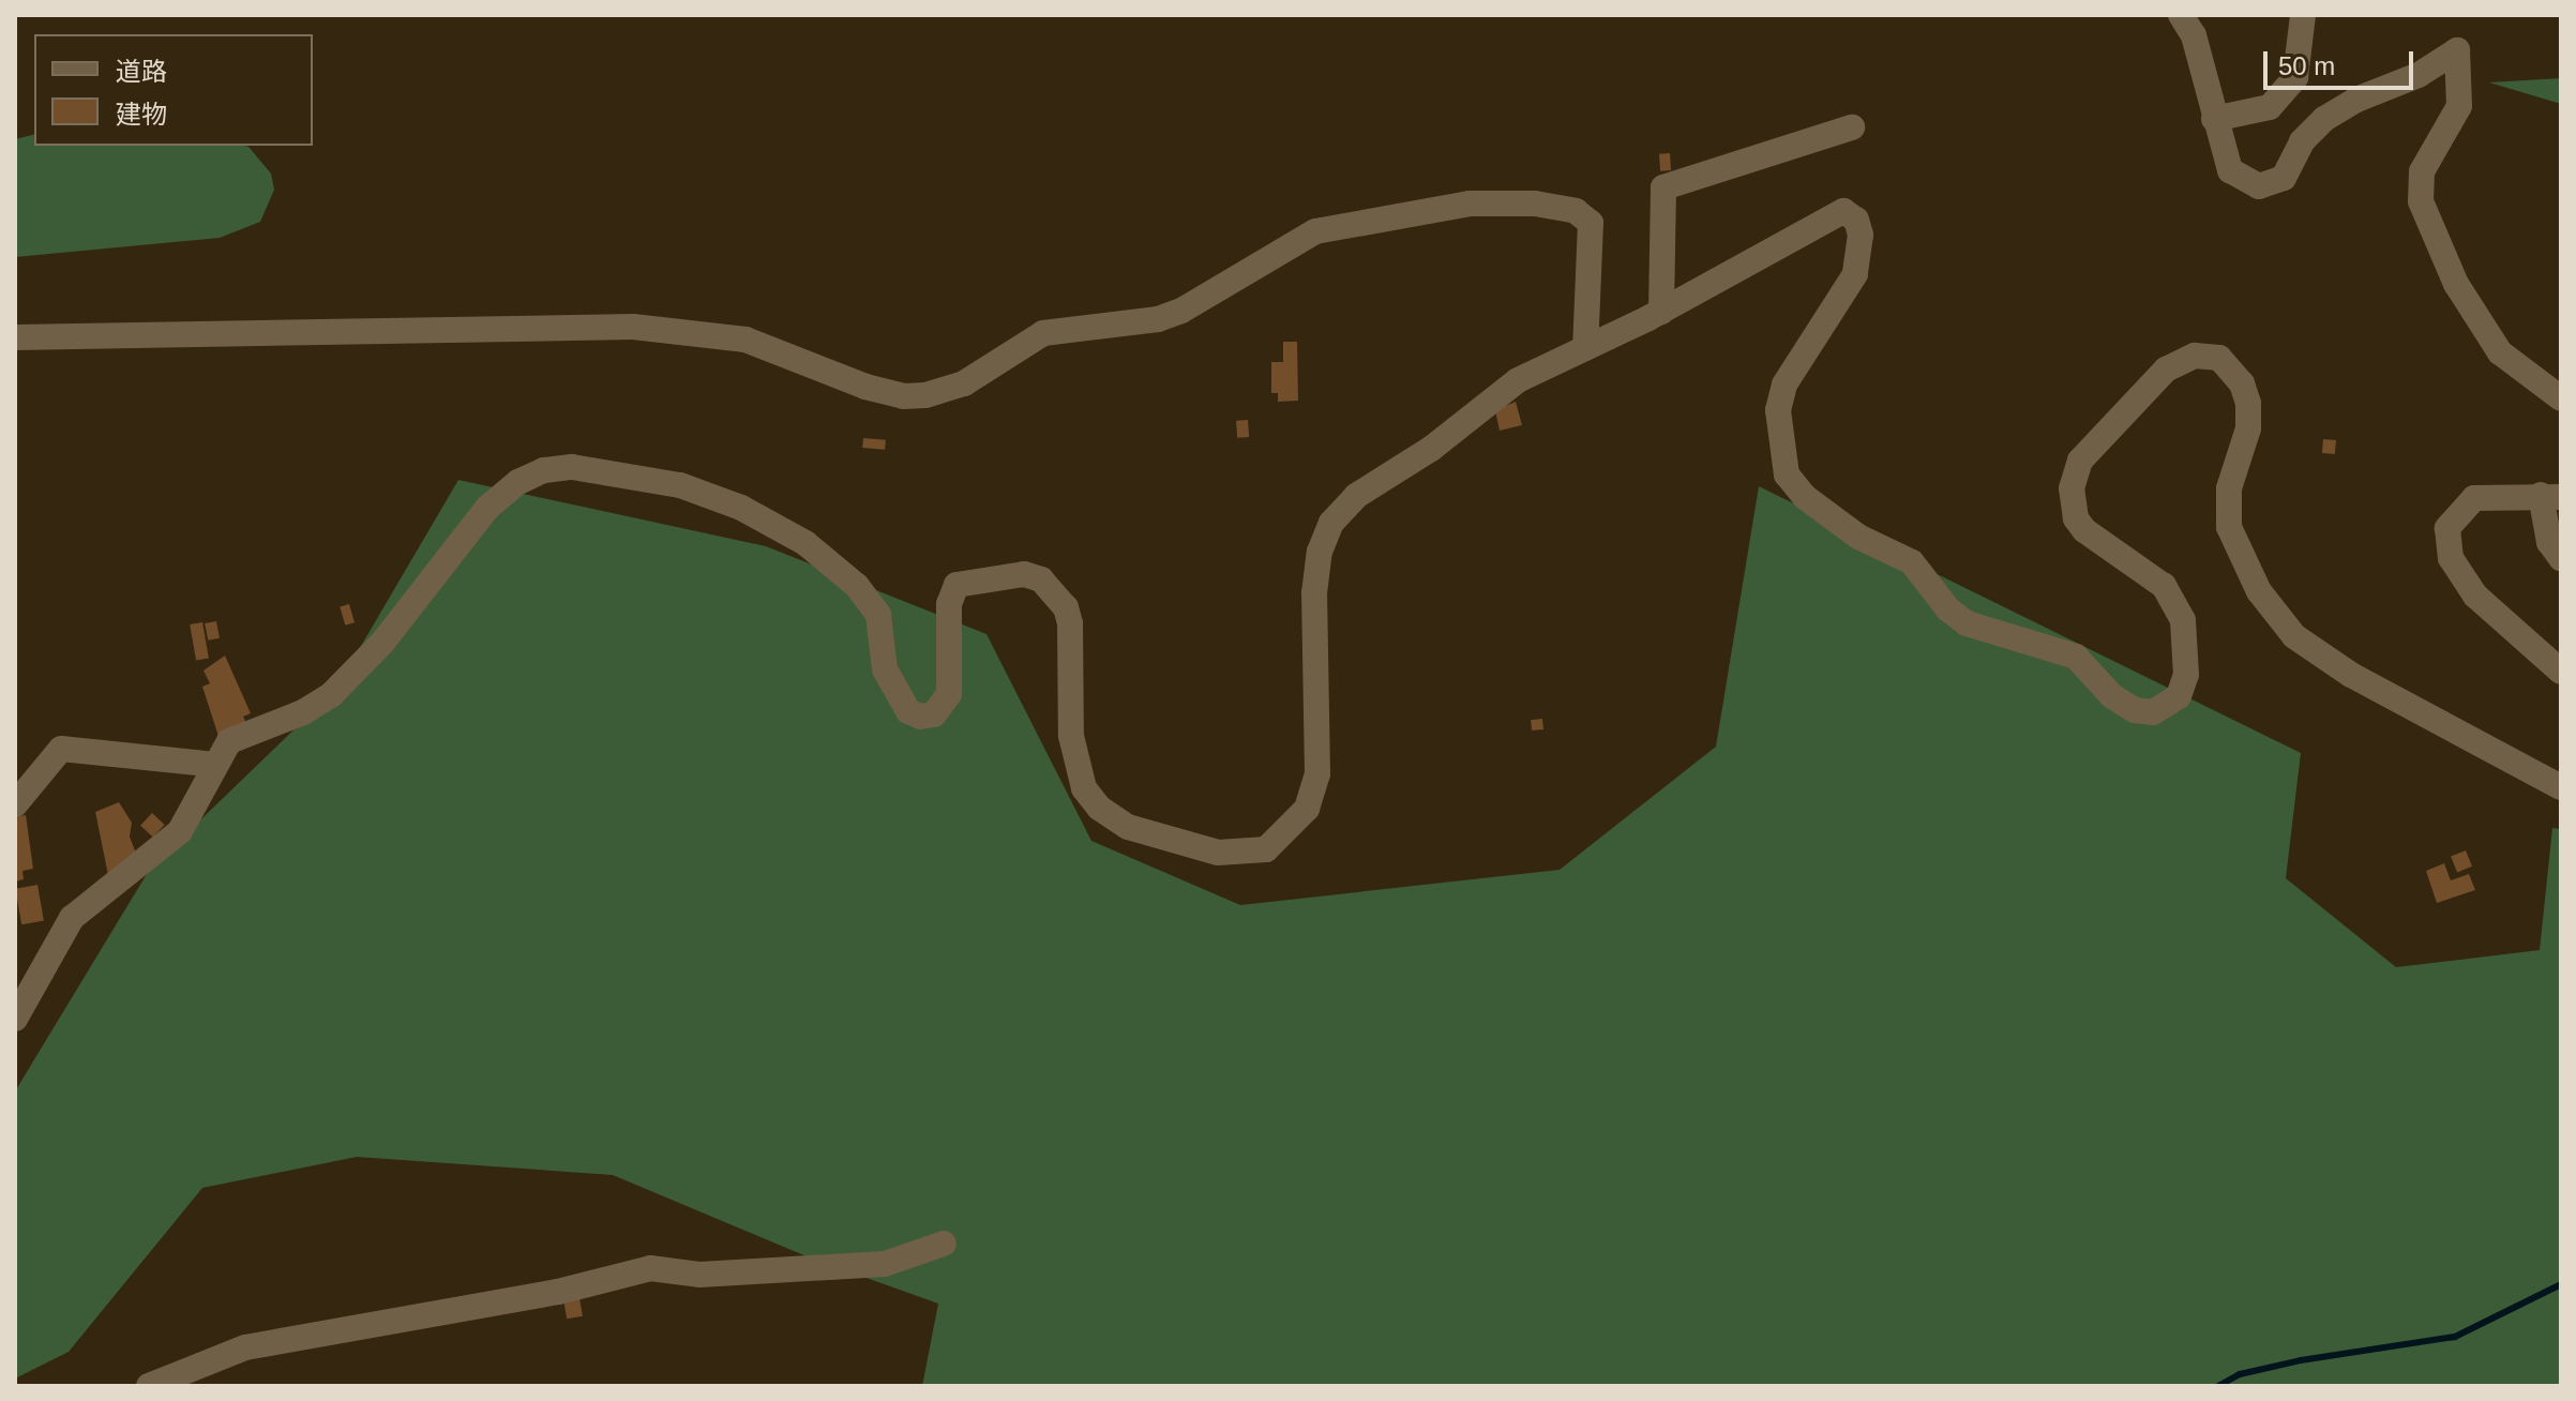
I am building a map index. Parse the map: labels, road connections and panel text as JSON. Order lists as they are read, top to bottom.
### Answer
{
  "legend": ["道路", "建物"],
  "scale_bar": "50 m"
}
